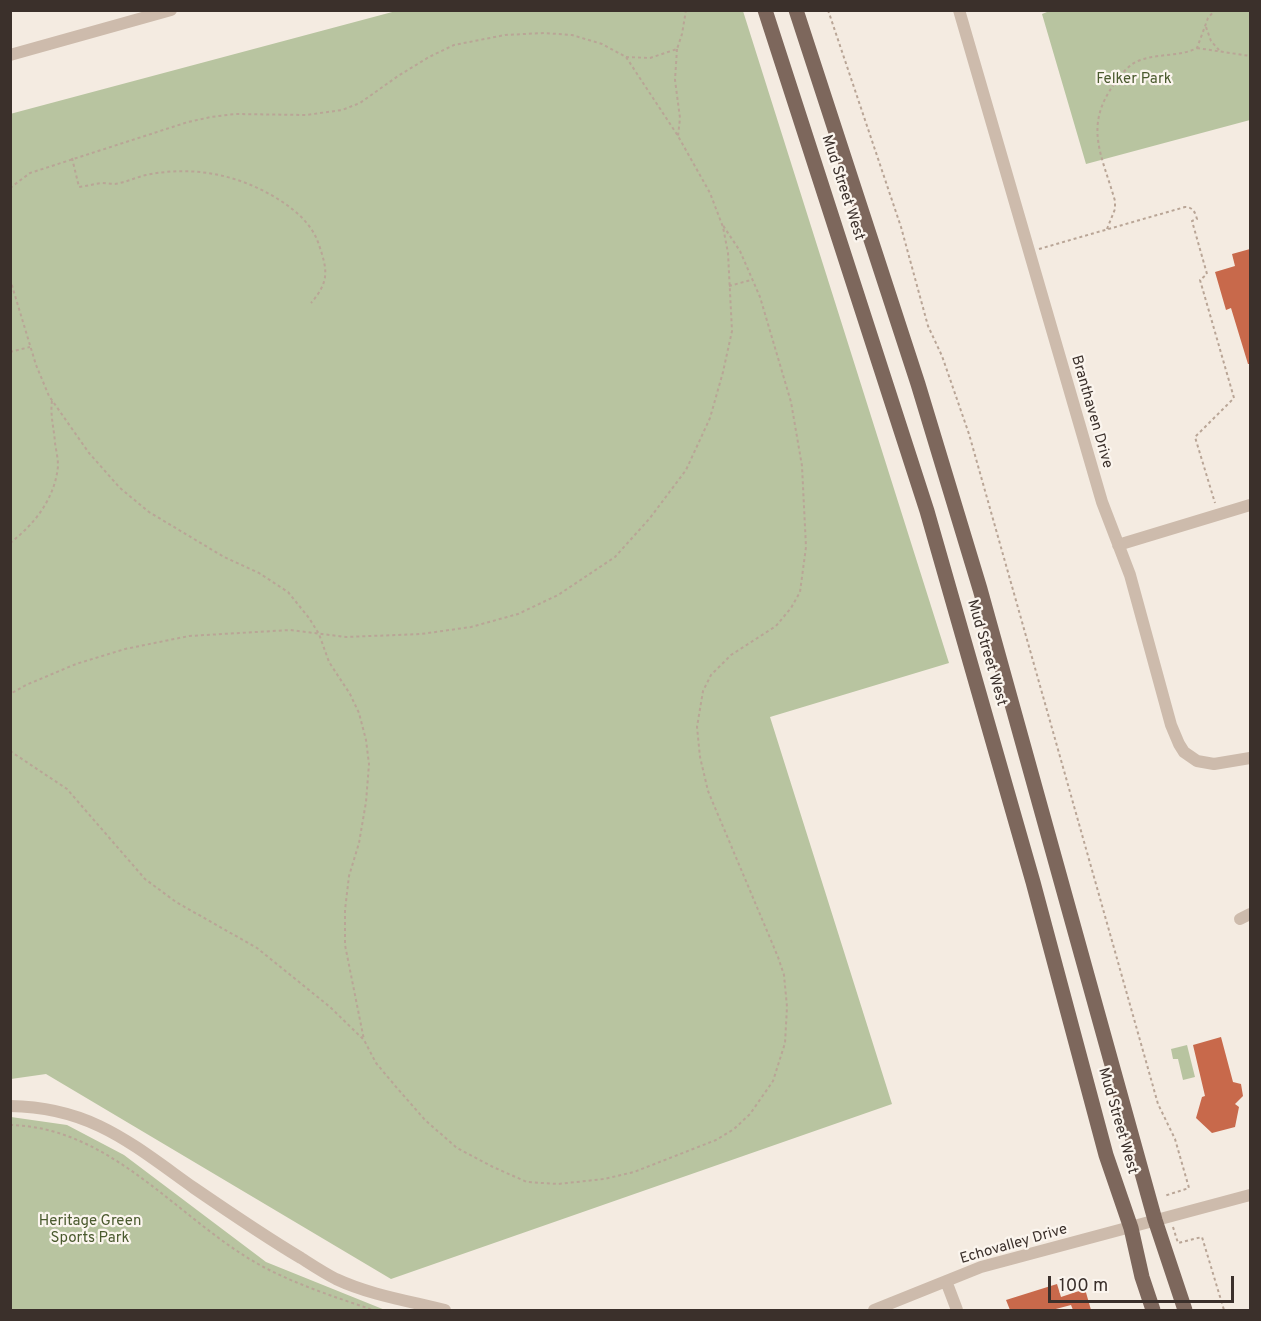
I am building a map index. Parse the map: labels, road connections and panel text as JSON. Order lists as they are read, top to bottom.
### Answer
{
  "streets": {
    "main road": ["Mud Street West"],
    "street": ["Branthaven Drive", "Echovalley Drive"]
  },
  "crossings": [
    ["Mud Street West", "Echovalley Drive"]
  ],
  "parks": ["Felker Park", "Heritage Green Sports Park"],
  "scale_bar": "100 m"
}
